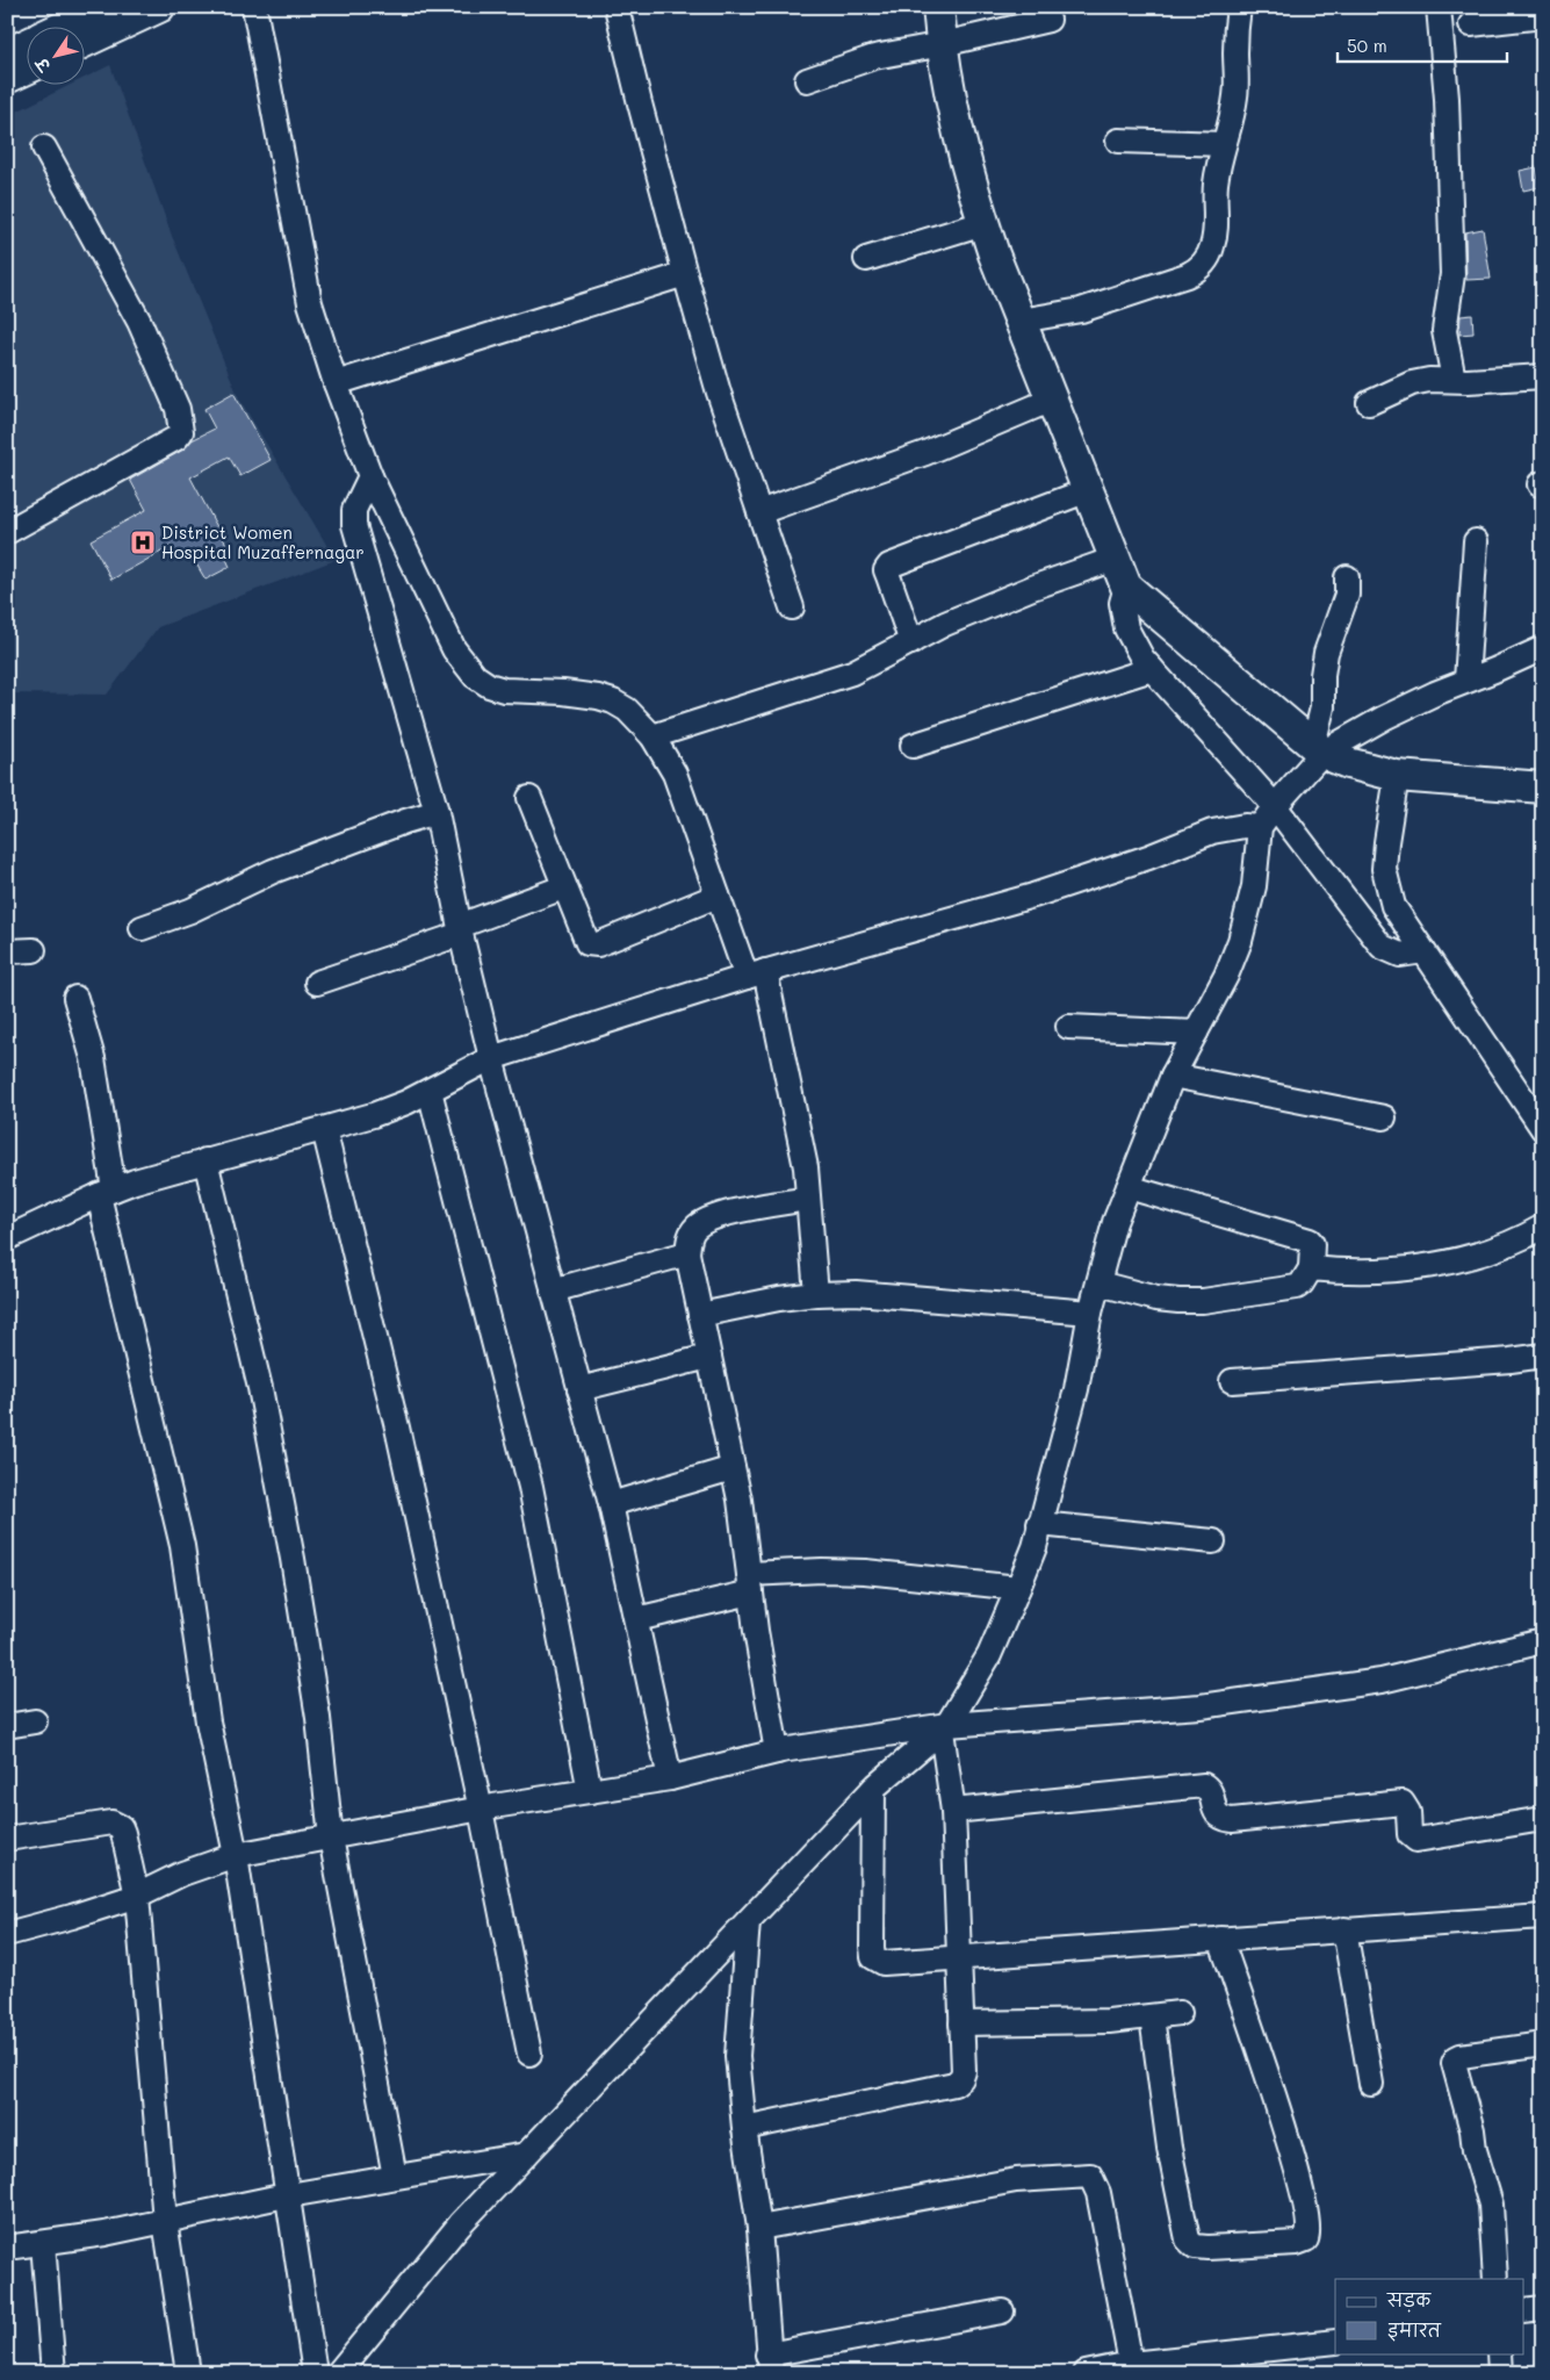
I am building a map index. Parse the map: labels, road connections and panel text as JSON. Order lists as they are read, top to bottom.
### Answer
{
  "places": {
    "hospital": ["District Women Hospital Muzaffernagar"]
  },
  "legend": ["सड़क", "इमारत"],
  "scale_bar": "50 m",
  "north": "bottom left"
}
